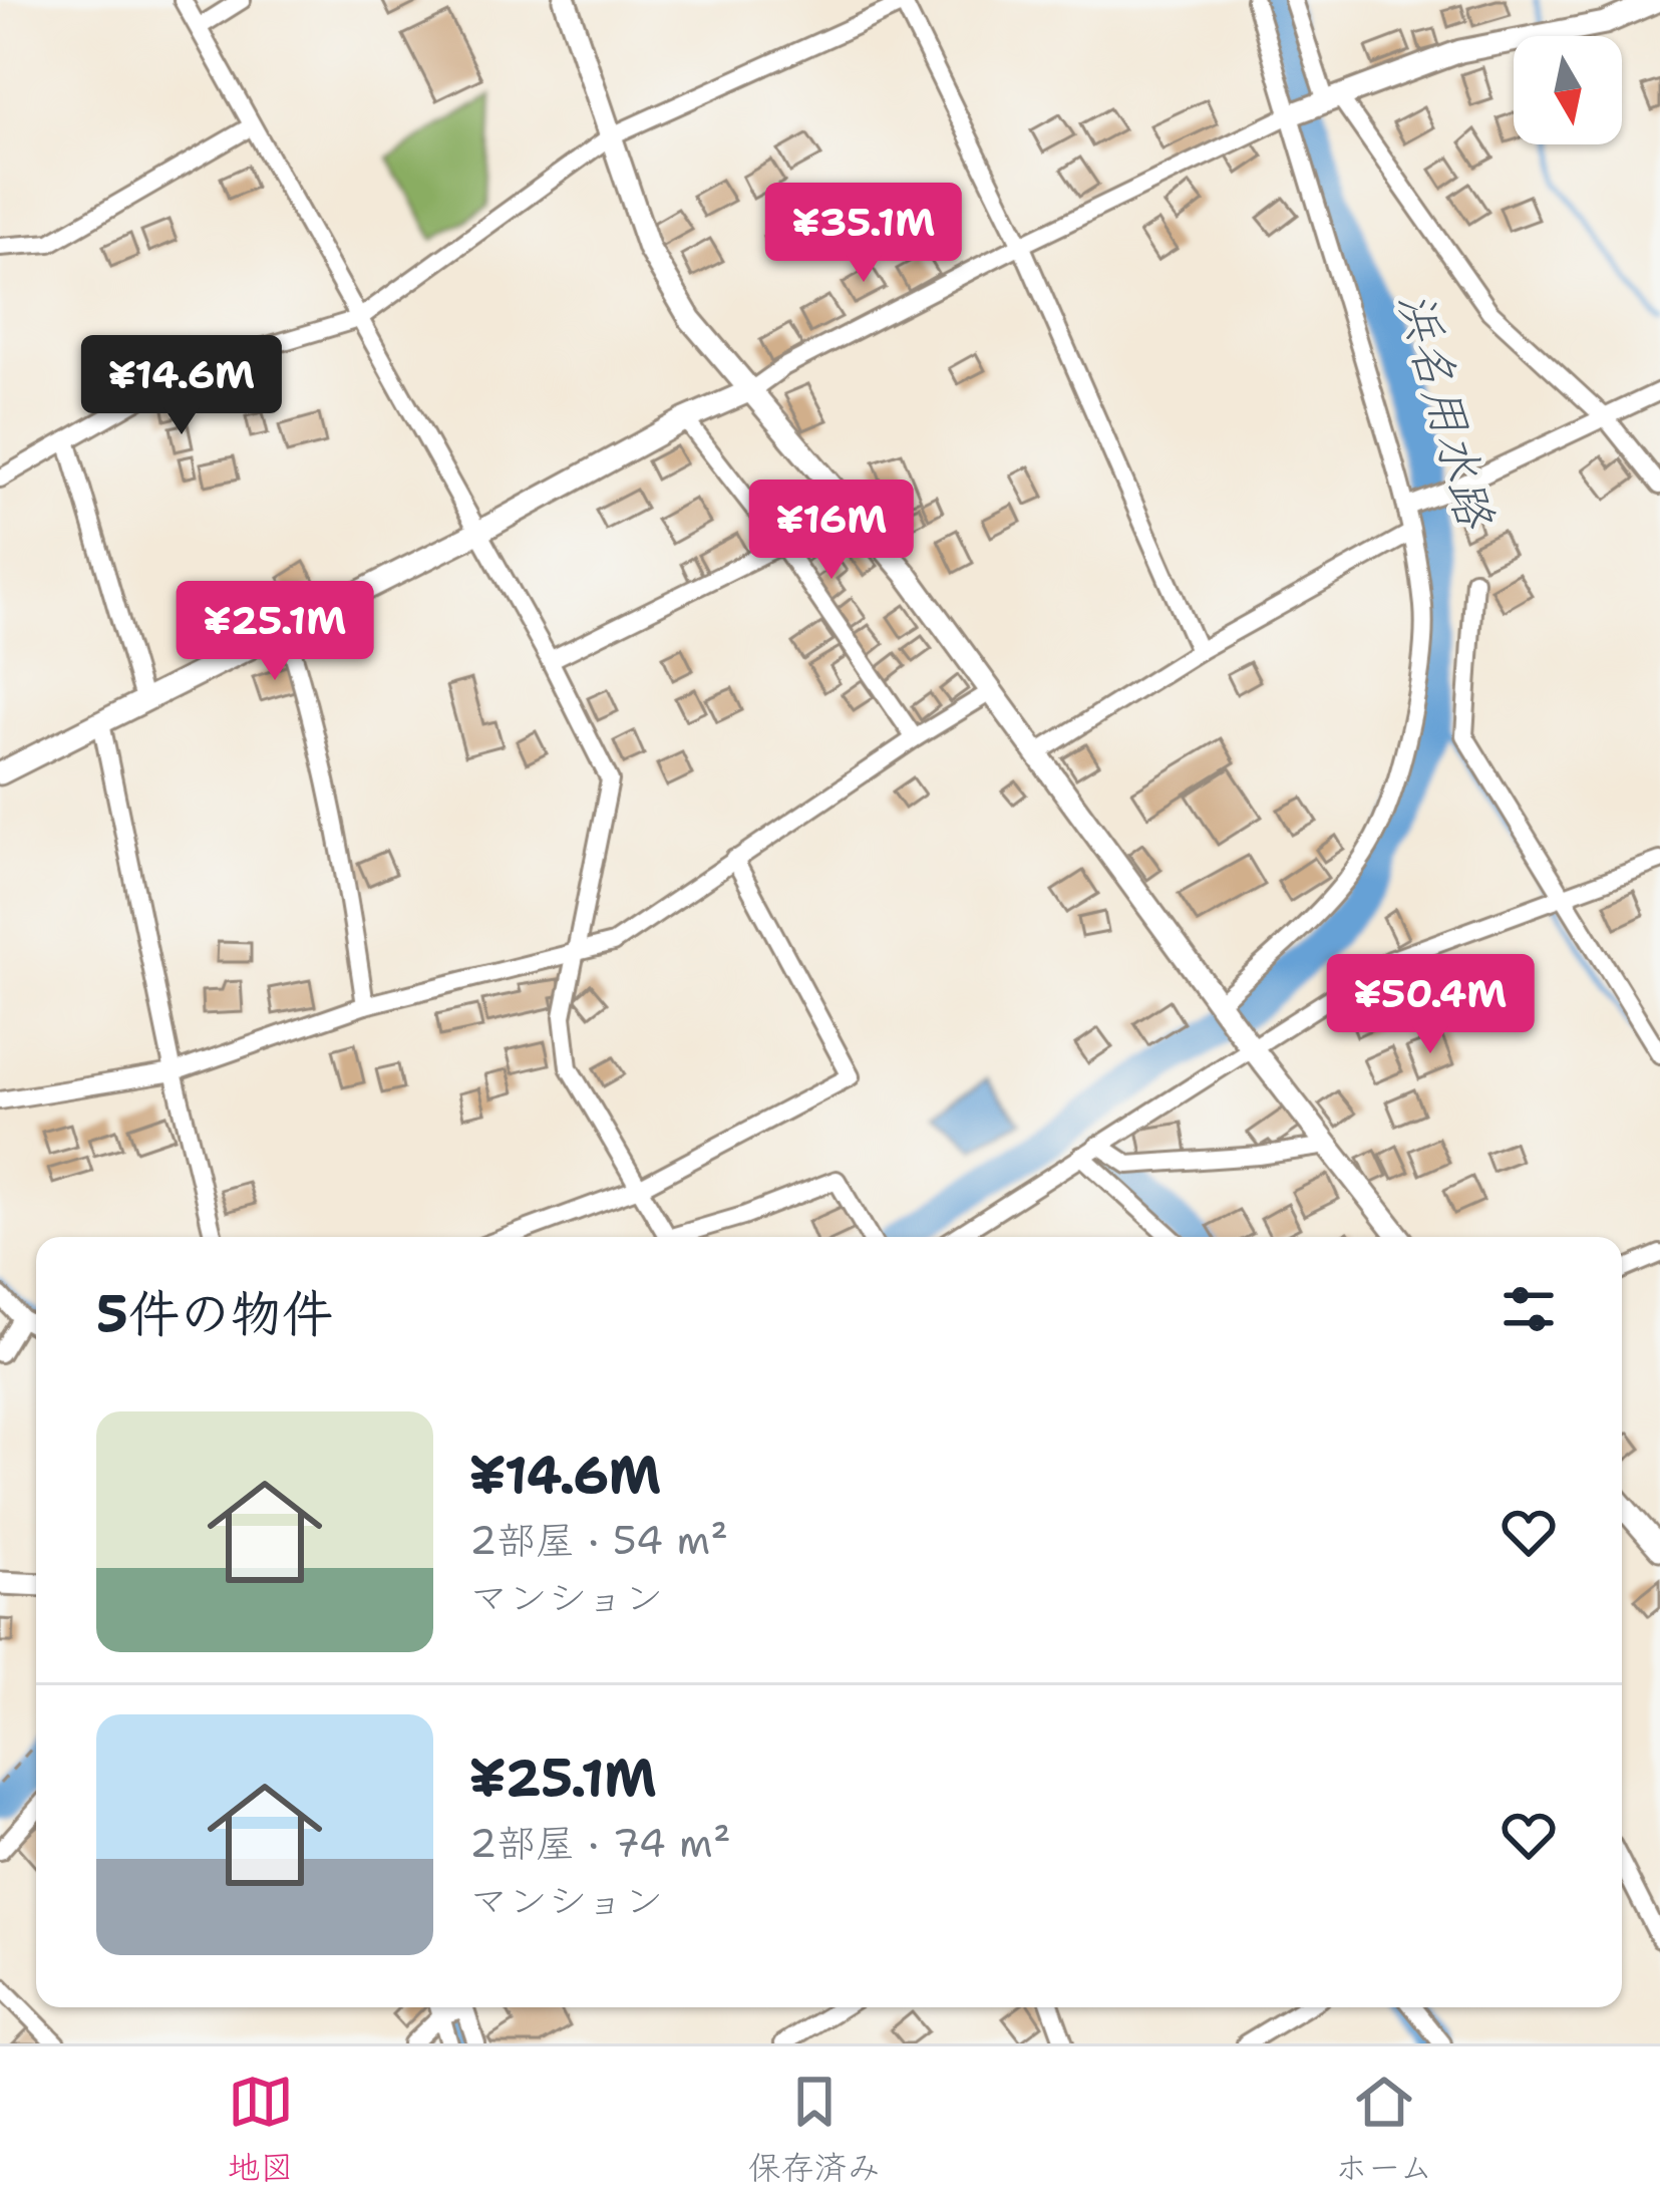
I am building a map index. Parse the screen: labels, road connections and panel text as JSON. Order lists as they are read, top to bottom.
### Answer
{
  "water": ["浜名用水路"],
  "north": "bottom",
  "page": {
    "price": [
      "¥35.1M",
      "¥14.6M",
      "¥16M",
      "¥25.1M",
      "¥50.4M"
    ],
    "heading": "5件の物件",
    "list": [
      {
        "name": "¥14.6M",
        "note": "2部屋 · 54 m² · マンション"
      },
      {
        "name": "¥25.1M",
        "note": "2部屋 · 74 m² · マンション"
      }
    ],
    "tabs": ["地図", "保存済み", "ホーム"]
  }
}
